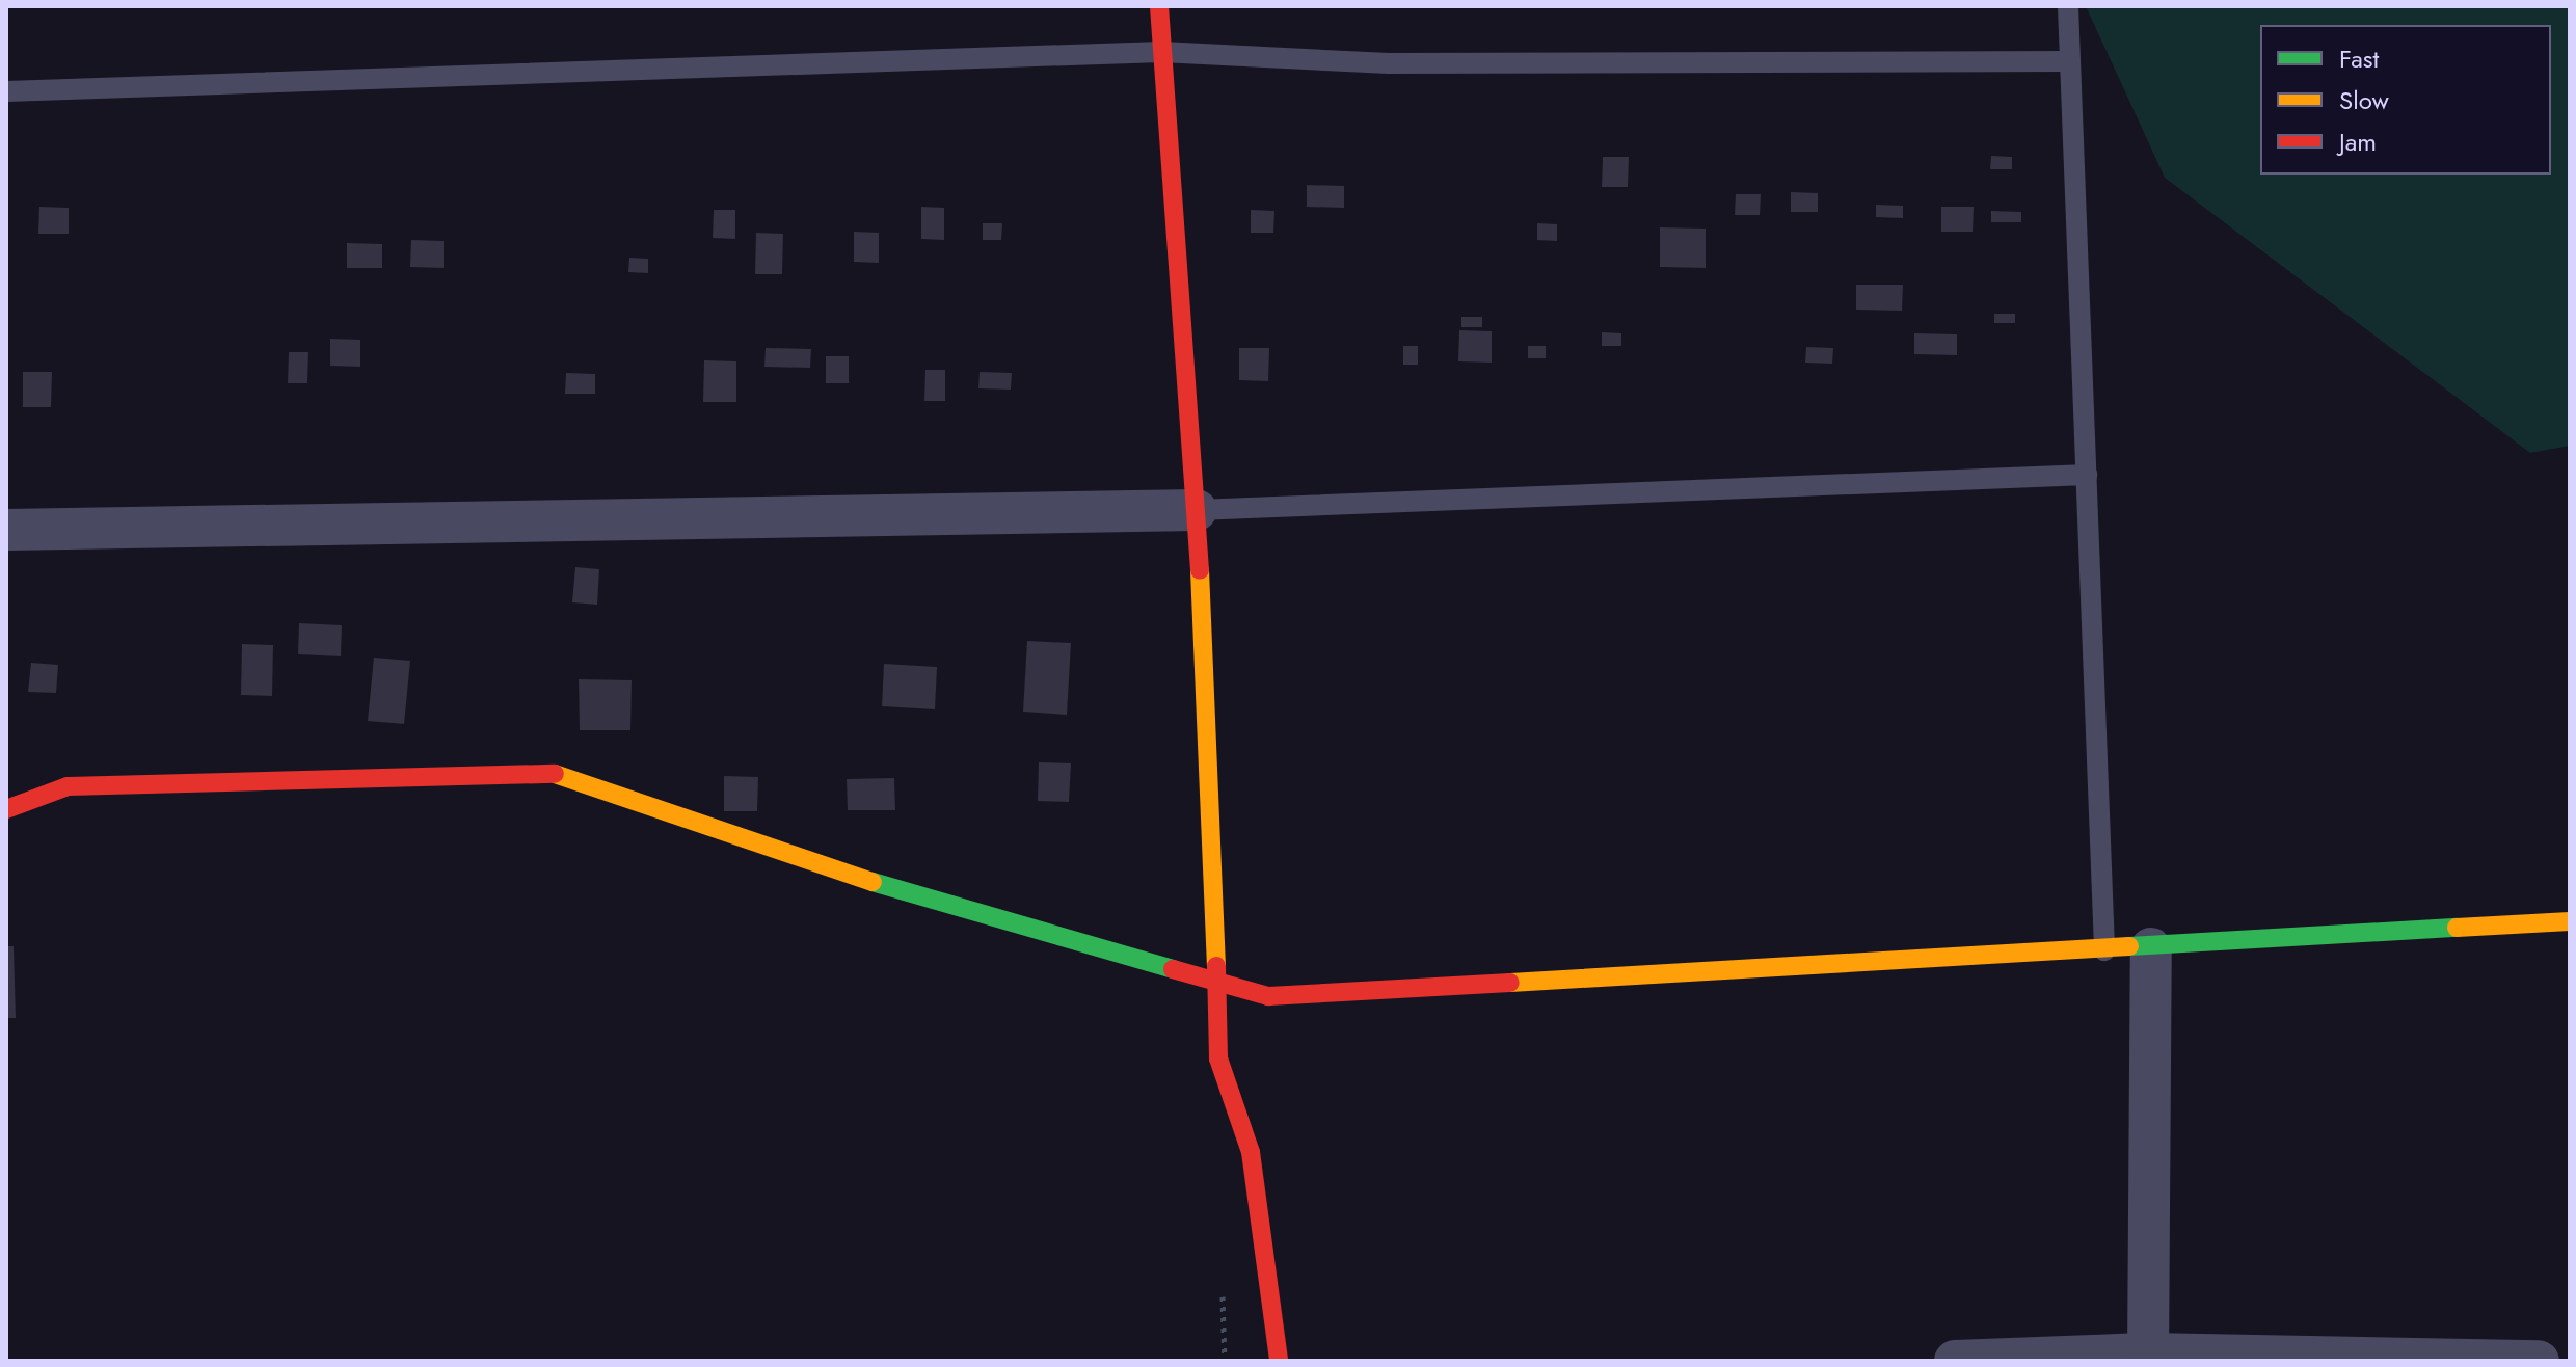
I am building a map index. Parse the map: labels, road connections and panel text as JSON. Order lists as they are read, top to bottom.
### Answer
{
  "legend": ["Fast", "Slow", "Jam"]
}
